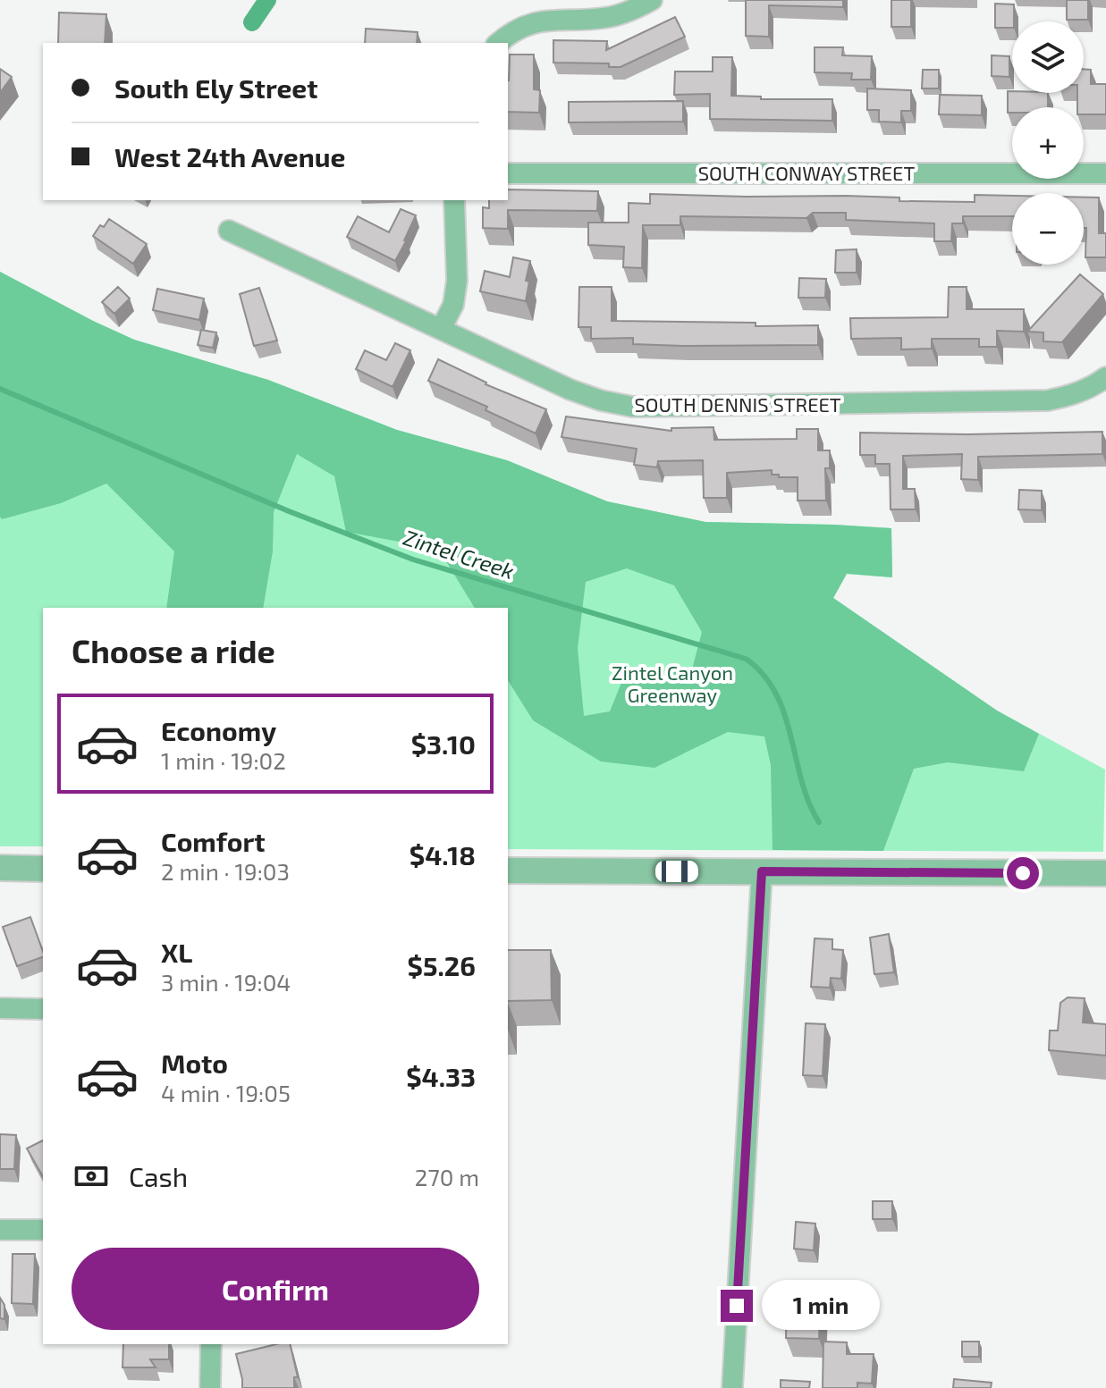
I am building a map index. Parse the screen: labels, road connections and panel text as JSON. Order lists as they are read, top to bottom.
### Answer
{
  "streets": {
    "street": ["SOUTH CONWAY STREET", "SOUTH DENNIS STREET"]
  },
  "water": ["Zintel Creek"],
  "parks": ["Zintel Canyon Greenway"],
  "page": {
    "map_buttons": ["+", "−"],
    "banner": ["South Ely Street", "West 24th Avenue"],
    "heading": "Choose a ride",
    "list": [
      {
        "name": "Economy",
        "note": "1 min · 19:02",
        "value": "$3.10"
      },
      {
        "name": "Comfort",
        "note": "2 min · 19:03",
        "value": "$4.18"
      },
      {
        "name": "XL",
        "note": "3 min · 19:04",
        "value": "$5.26"
      },
      {
        "name": "Moto",
        "note": "4 min · 19:05",
        "value": "$4.33"
      }
    ],
    "pay": ["Cash", "270 m"],
    "buttons": "Confirm",
    "bubble": "1 min"
  }
}
